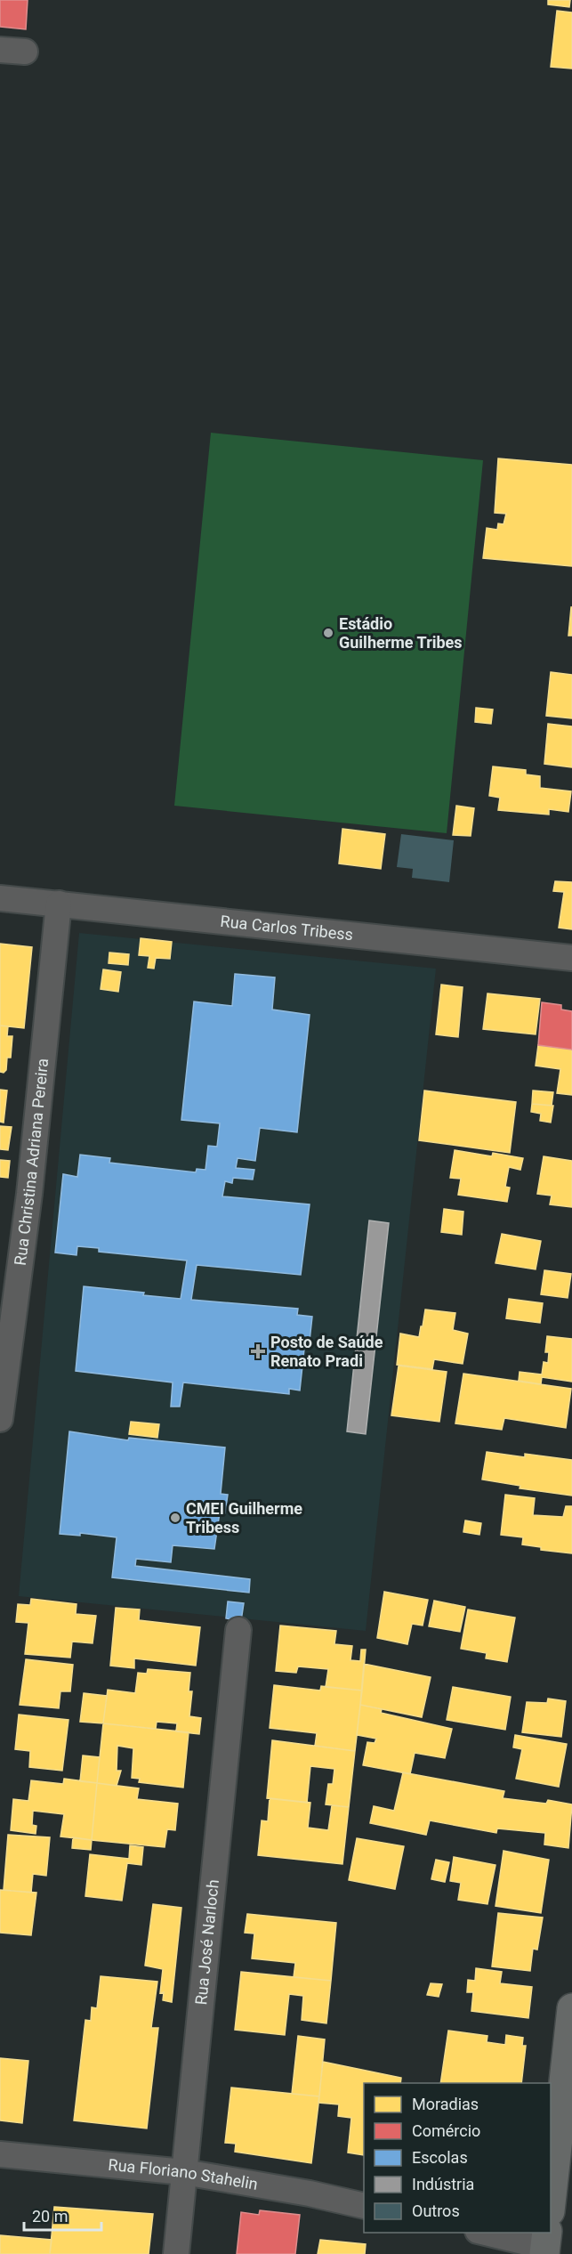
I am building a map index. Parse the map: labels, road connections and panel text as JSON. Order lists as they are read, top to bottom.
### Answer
{
  "streets": {
    "street": [
      "Rua Carlos Tribess",
      "Rua Christina Adriana Pereira",
      "Rua José Narloch",
      "Rua Floriano Stahelin"
    ]
  },
  "crossings": [
    ["Rua Carlos Tribess", "Rua Christina Adriana Pereira"],
    ["Rua José Narloch", "Rua Floriano Stahelin"]
  ],
  "places": {
    "other": ["Estádio Guilherme Tribes", "CMEI Guilherme Tribess"],
    "health": ["Posto de Saúde Renato Pradi"]
  },
  "legend": [
    "Moradias",
    "Comércio",
    "Escolas",
    "Indústria",
    "Outros"
  ],
  "scale_bar": "20 m"
}
